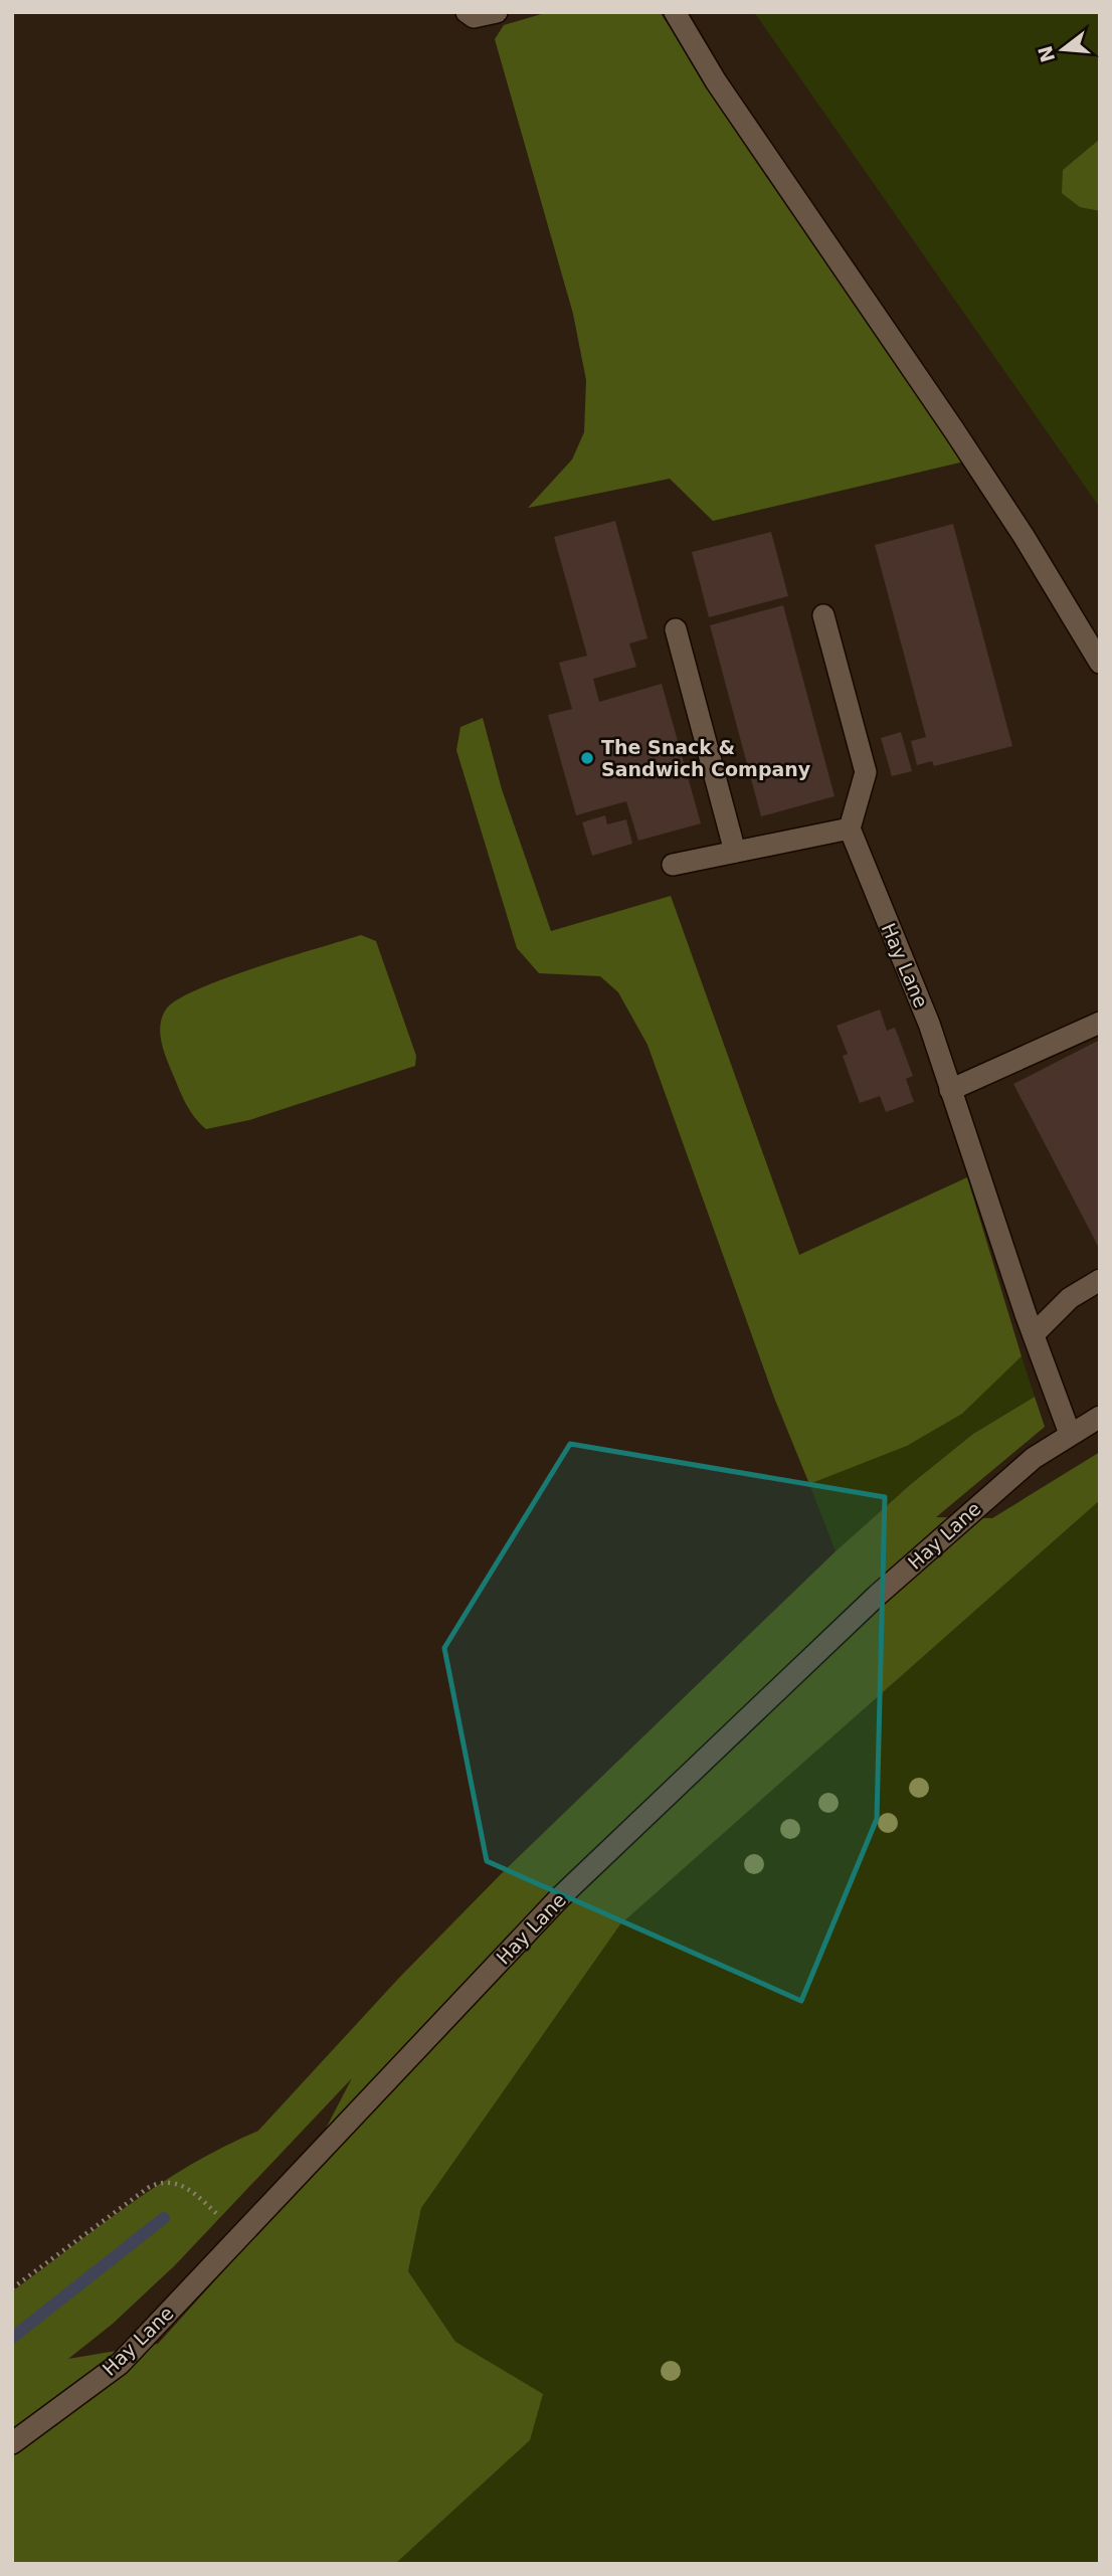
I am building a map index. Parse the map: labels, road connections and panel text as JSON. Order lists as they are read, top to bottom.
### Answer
{
  "streets": {
    "street": ["Hay Lane"]
  },
  "places": ["The Snack & Sandwich Company"],
  "north": "left"
}
